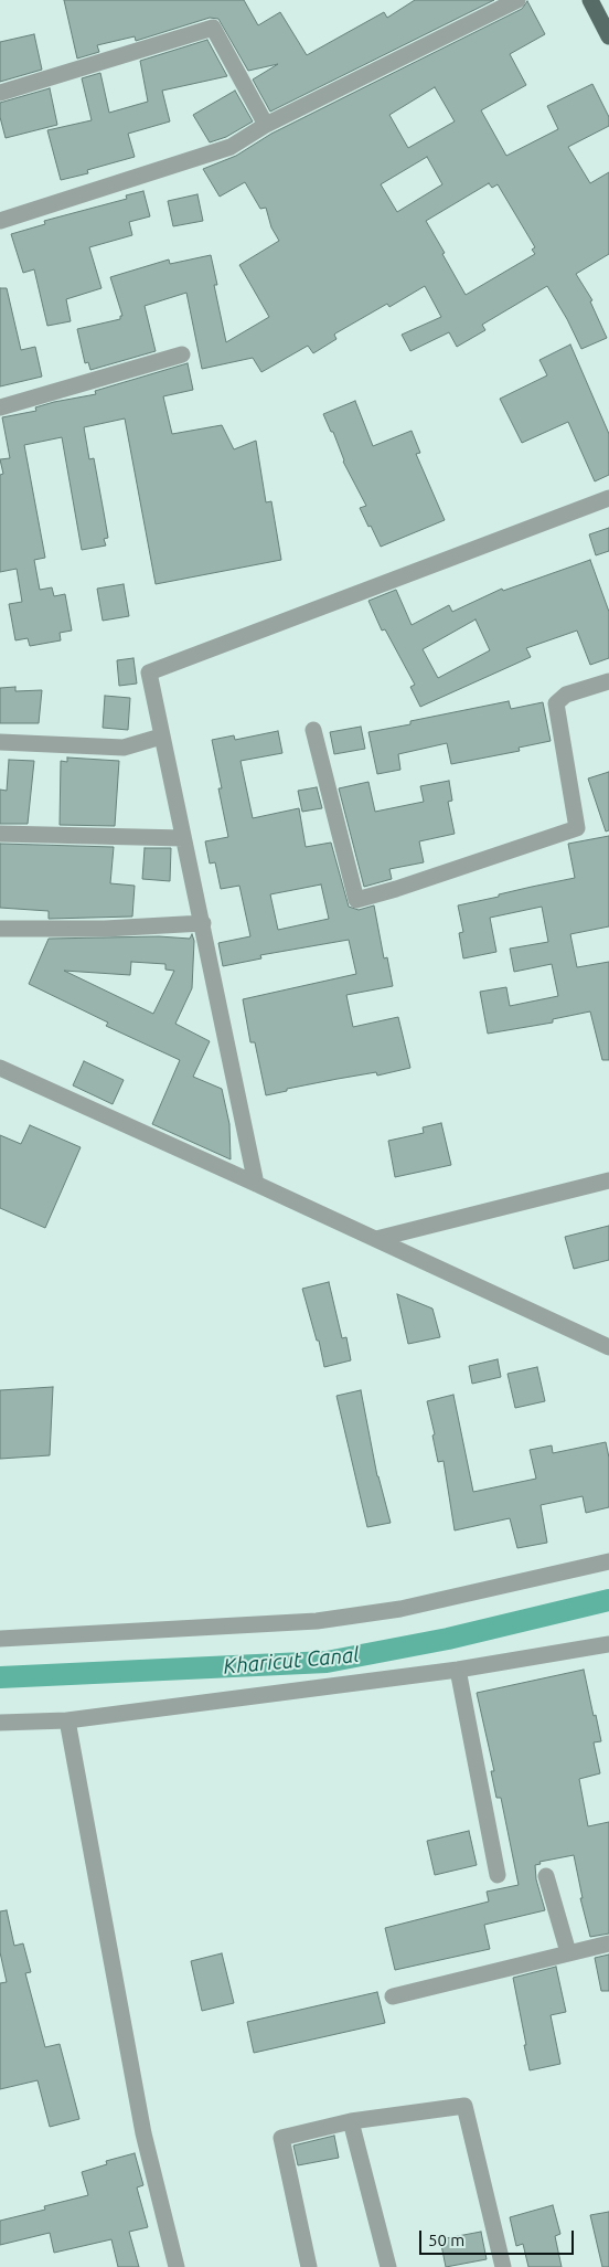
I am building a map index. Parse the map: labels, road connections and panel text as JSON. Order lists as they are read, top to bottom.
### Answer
{
  "water": ["Kharicut Canal"],
  "scale_bar": "50 m"
}
